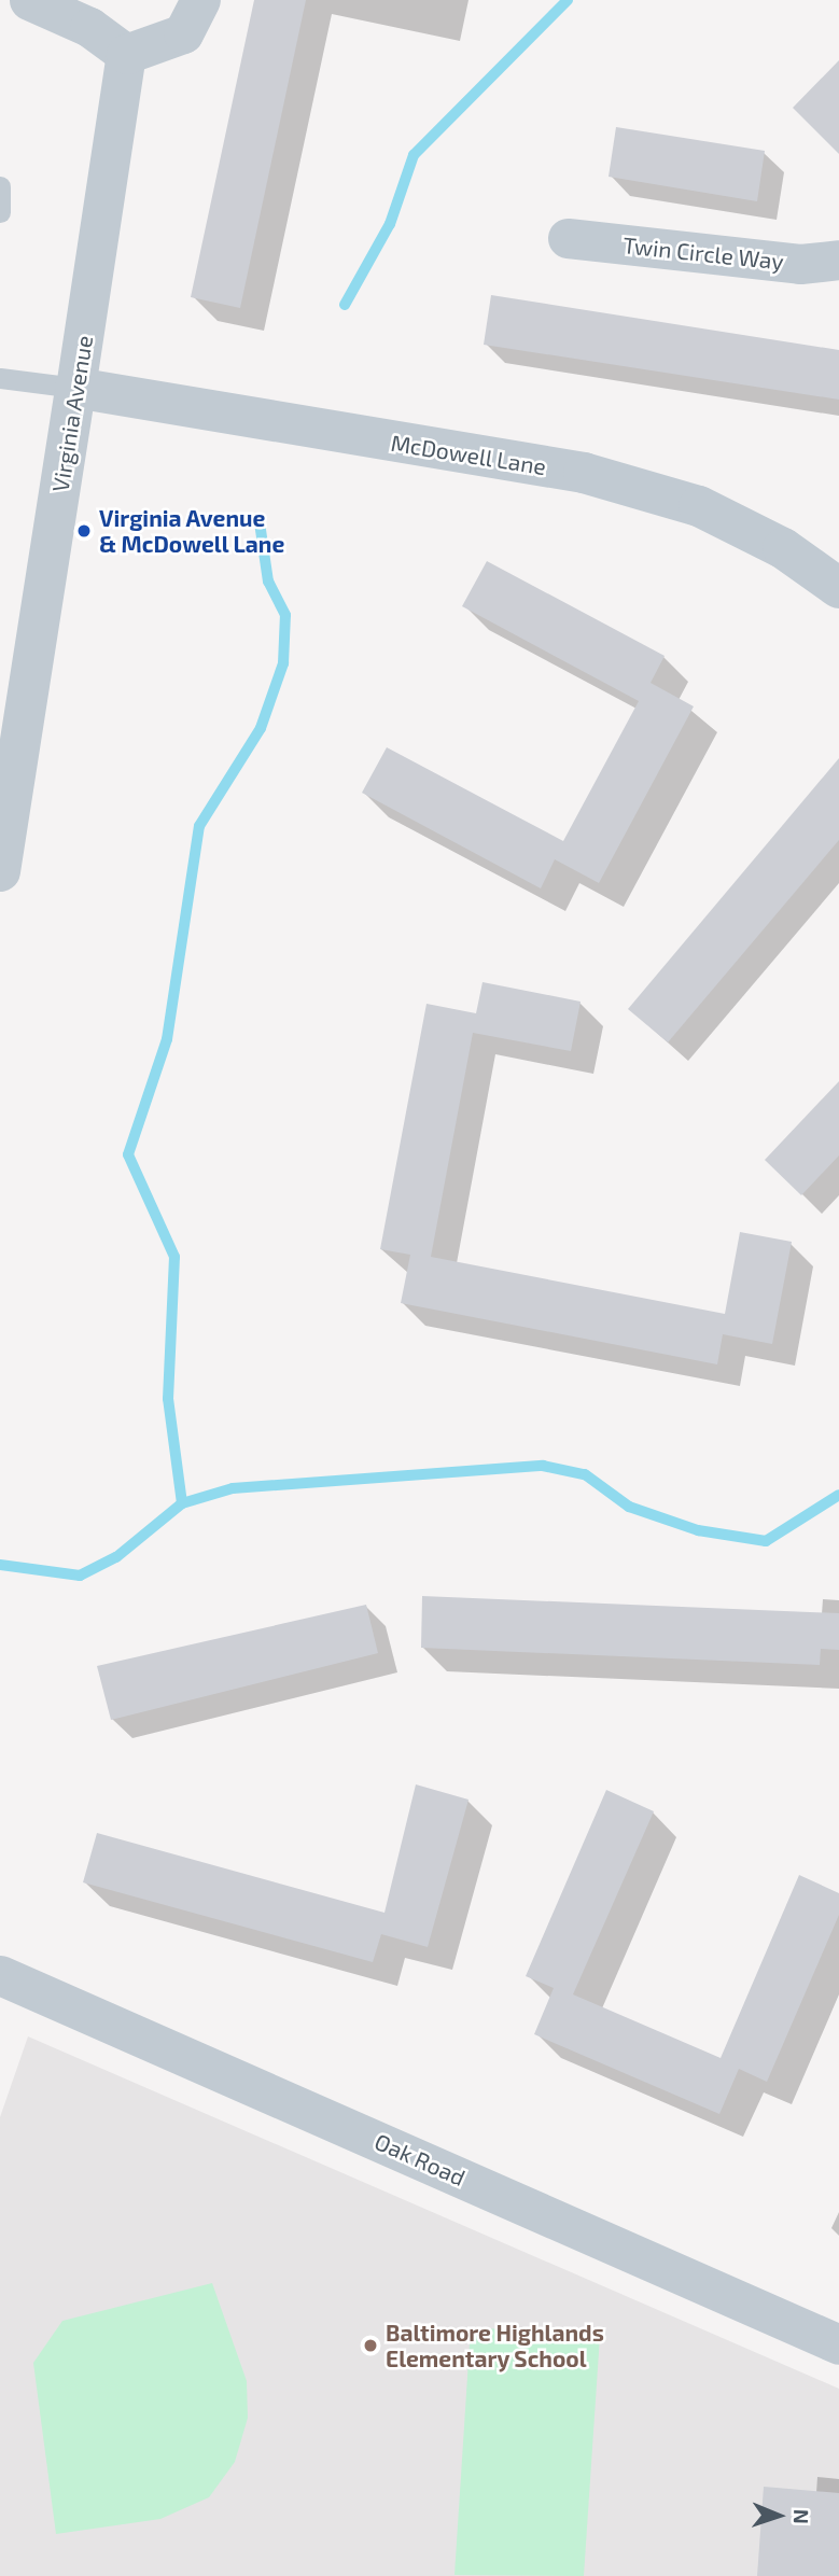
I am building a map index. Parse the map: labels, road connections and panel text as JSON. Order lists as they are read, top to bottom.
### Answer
{
  "streets": {
    "street": [
      "Twin Circle Way",
      "Virginia Avenue",
      "McDowell Lane",
      "Oak Road"
    ]
  },
  "crossings": [
    ["Virginia Avenue", "McDowell Lane"]
  ],
  "places": ["Virginia Avenue & McDowell Lane", "Baltimore Highlands Elementary School"],
  "north": "right"
}
